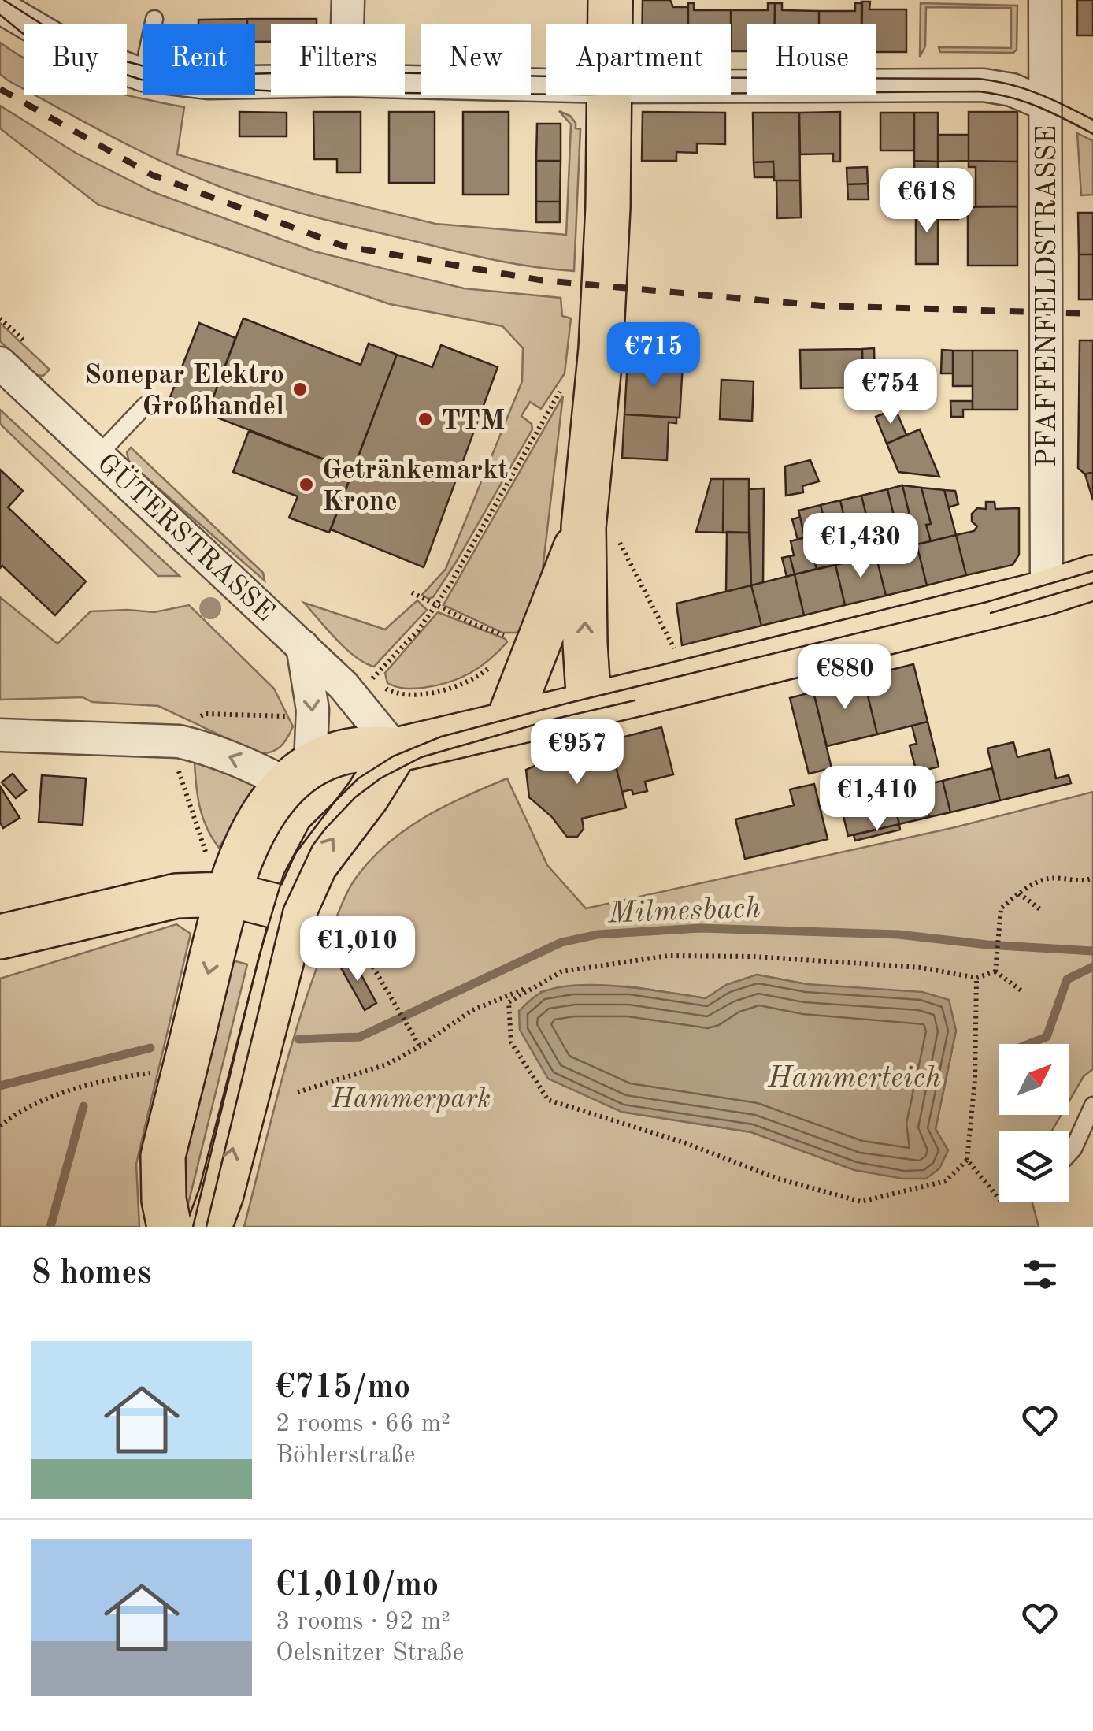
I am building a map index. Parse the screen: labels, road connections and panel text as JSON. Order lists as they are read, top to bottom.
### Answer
{
  "streets": {
    "street": ["PFAFFENFELDSTRASSE", "GÜTERSTRASSE"]
  },
  "water": ["Milmesbach", "Hammerteich"],
  "parks": ["Hammerpark"],
  "places": ["Sonepar Elektro Großhandel", "TTM", "Getränkemarkt Krone"],
  "north": "top right",
  "page": {
    "chip": [
      "Buy",
      "Rent",
      "Filters",
      "New",
      "Apartment",
      "House"
    ],
    "price": [
      "€618",
      "€715",
      "€754",
      "€1,430",
      "€880",
      "€957",
      "€1,410",
      "€1,010"
    ],
    "heading": "8 homes",
    "list": [
      {
        "name": "€715/mo",
        "note": "2 rooms · 66 m² · Böhlerstraße"
      },
      {
        "name": "€1,010/mo",
        "note": "3 rooms · 92 m² · Oelsnitzer Straße"
      }
    ]
  }
}
